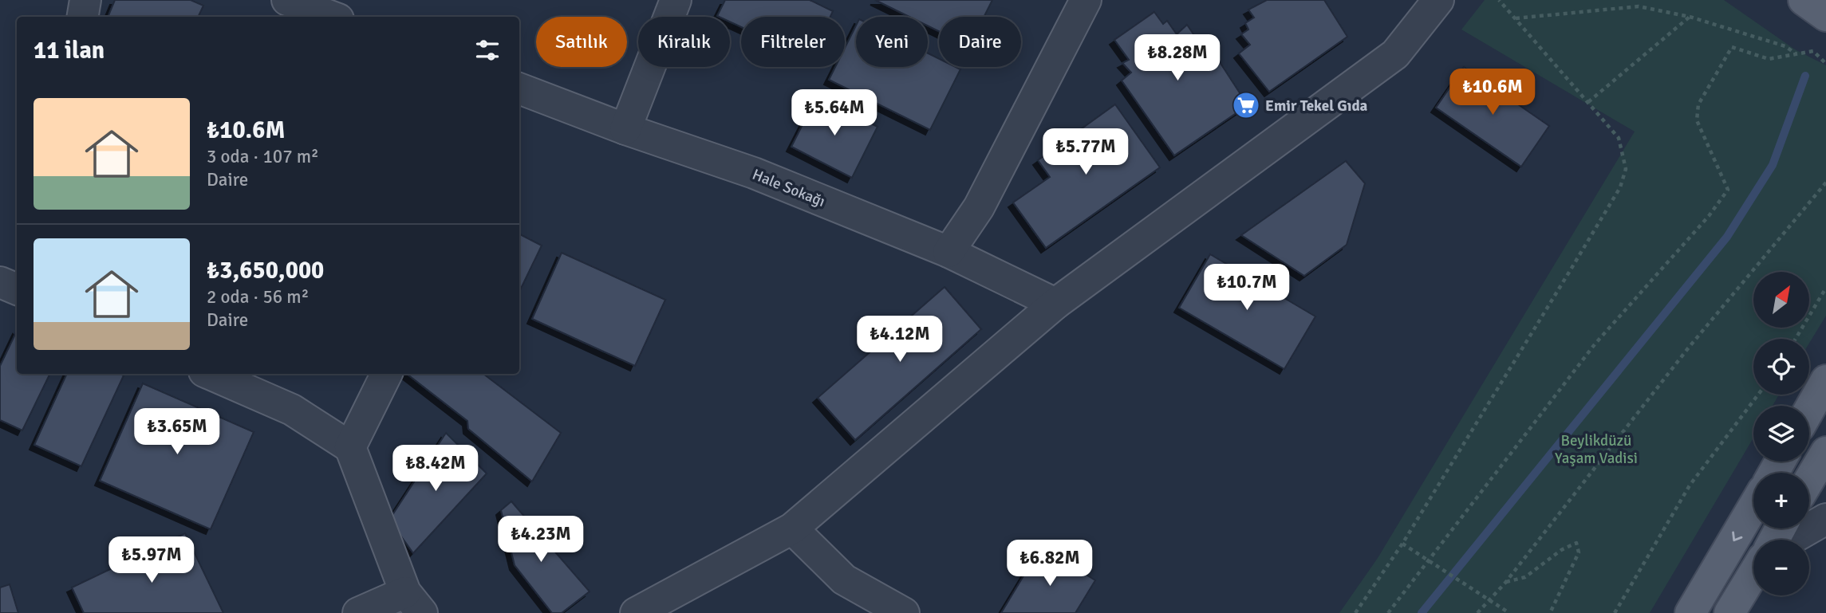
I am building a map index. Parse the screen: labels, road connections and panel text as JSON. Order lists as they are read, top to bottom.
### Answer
{
  "streets": {
    "street": ["Hale Sokağı"]
  },
  "parks": ["Beylikdüzü Yaşam Vadisi"],
  "places": {
    "supermarket": ["Emir Tekel Gıda"]
  },
  "north": "top right",
  "page": {
    "chip": [
      "Satılık",
      "Kiralık",
      "Filtreler",
      "Yeni",
      "Daire"
    ],
    "heading": "11 ilan",
    "price": [
      "₺8.28M",
      "₺10.6M",
      "₺5.64M",
      "₺5.77M",
      "₺10.7M",
      "₺4.12M",
      "₺3.65M",
      "₺8.42M",
      "₺4.23M",
      "₺5.97M",
      "₺6.82M"
    ],
    "list": [
      {
        "name": "₺10.6M",
        "note": "3 oda · 107 m² · Daire"
      },
      {
        "name": "₺3,650,000",
        "note": "2 oda · 56 m² · Daire"
      }
    ],
    "map_buttons": ["+", "−"]
  }
}
